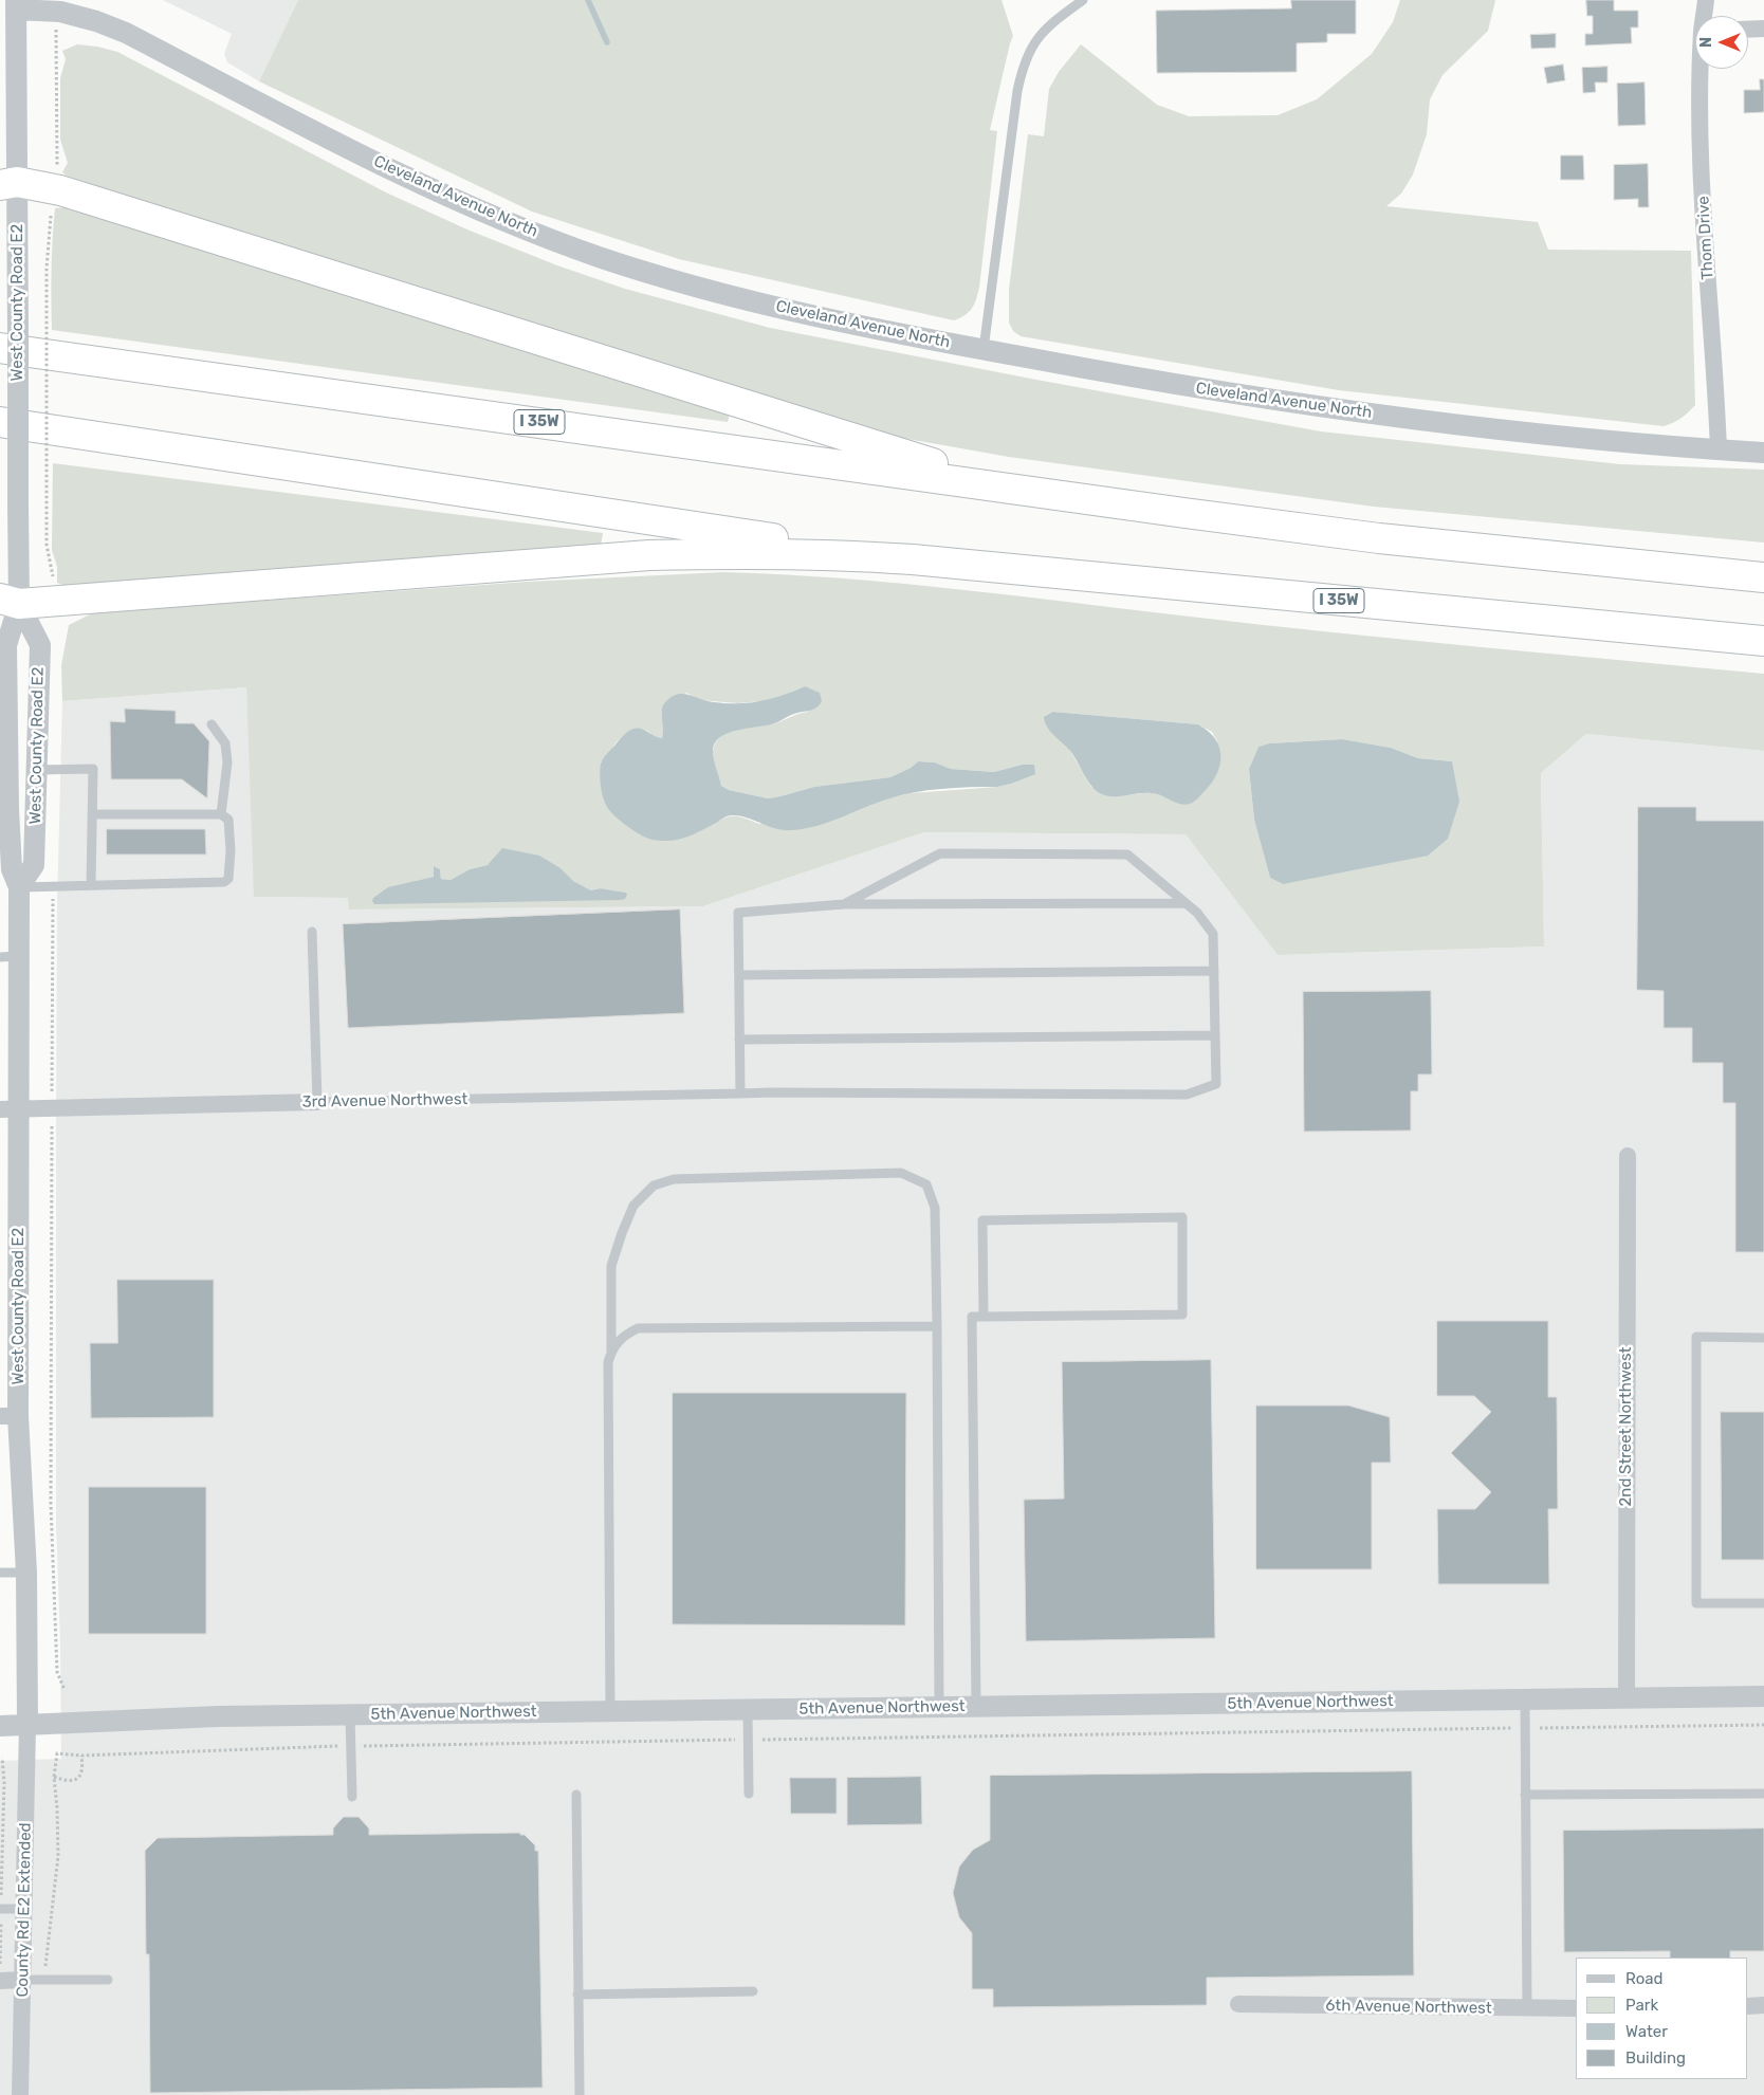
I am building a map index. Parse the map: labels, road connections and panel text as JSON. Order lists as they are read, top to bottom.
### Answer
{
  "streets": {
    "highway": ["I 35W"],
    "street": [
      "Cleveland Avenue North",
      "Thom Drive",
      "West County Road E2",
      "3rd Avenue Northwest",
      "2nd Street Northwest",
      "5th Avenue Northwest",
      "County Rd E2 Extended",
      "6th Avenue Northwest"
    ]
  },
  "crossings": [
    ["Cleveland Avenue North", "Thom Drive"],
    ["Cleveland Avenue North", "West County Road E2"],
    ["West County Road E2", "3rd Avenue Northwest"],
    ["West County Road E2", "5th Avenue Northwest"],
    ["West County Road E2", "County Rd E2 Extended"],
    ["2nd Street Northwest", "5th Avenue Northwest"],
    ["5th Avenue Northwest", "County Rd E2 Extended"]
  ],
  "legend": [
    "Road",
    "Park",
    "Water",
    "Building"
  ],
  "north": "left"
}
